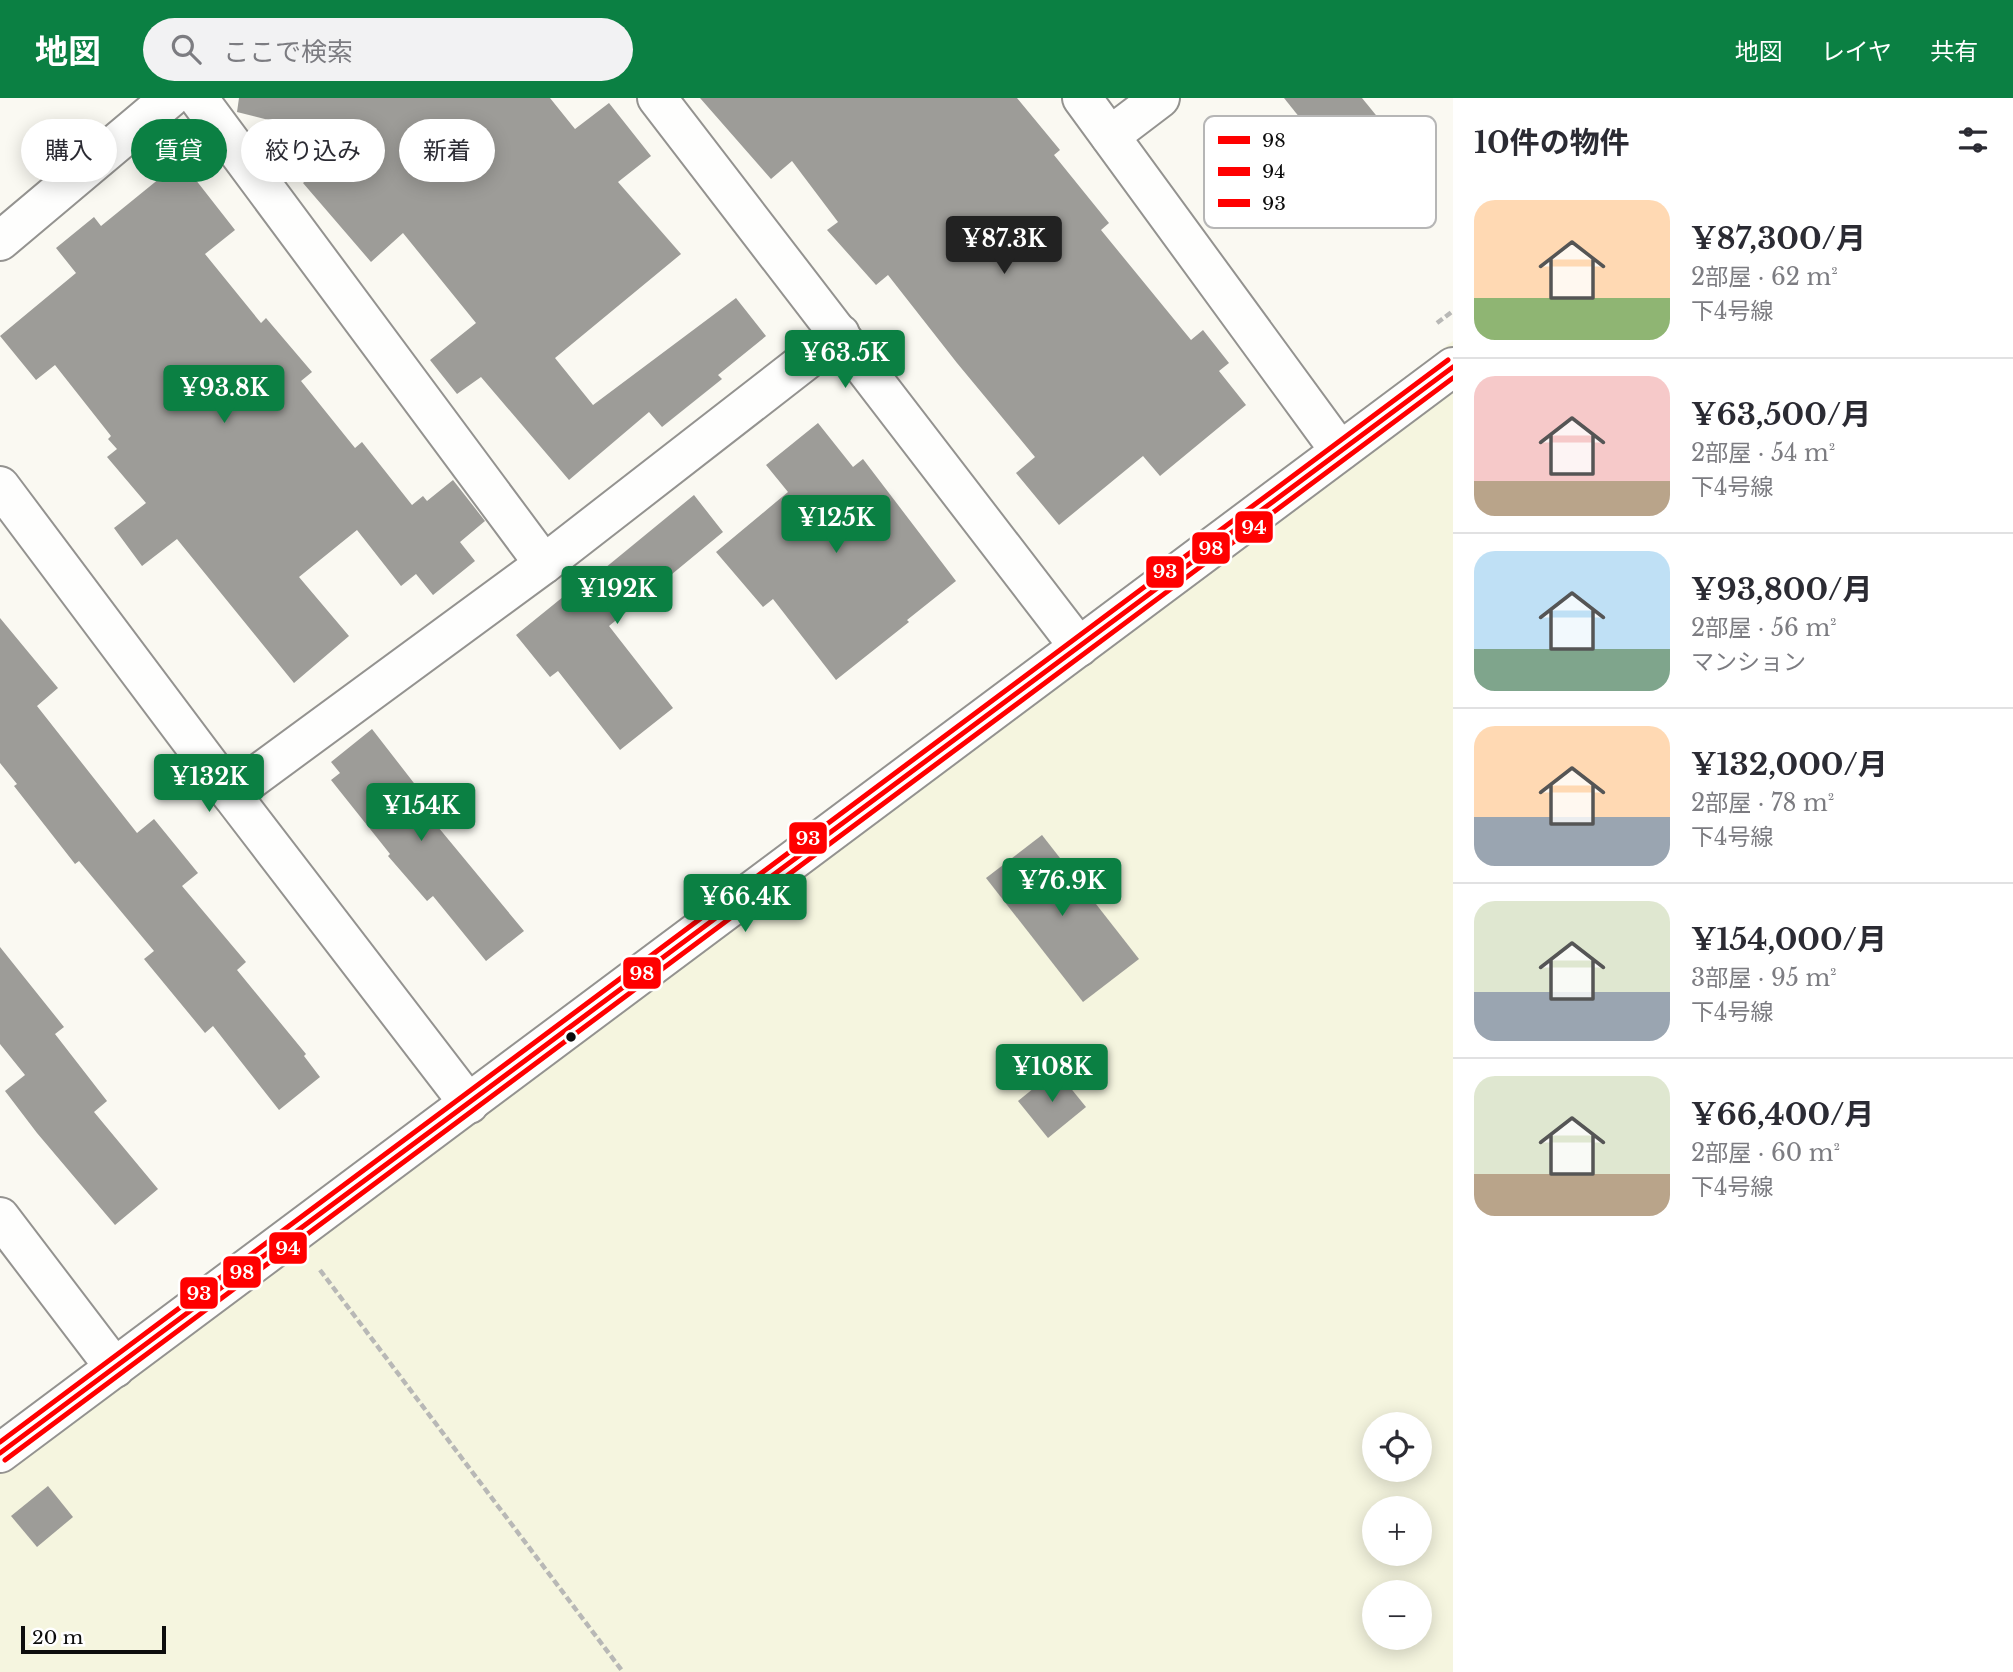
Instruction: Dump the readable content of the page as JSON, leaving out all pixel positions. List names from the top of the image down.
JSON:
{
  "lines": ["transit line 93", "transit line 98", "transit line 94"],
  "legend": ["98", "94", "93"],
  "scale_bar": "20 m",
  "page": {
    "header": "地図",
    "search": "ここで検索",
    "nav": ["地図", "レイヤ", "共有"],
    "heading": "10件の物件",
    "chip": [
      "購入",
      "賃貸",
      "絞り込み",
      "新着"
    ],
    "list": [
      {
        "name": "¥87,300/月",
        "note": "2部屋 · 62 m² · 下4号線"
      },
      {
        "name": "¥63,500/月",
        "note": "2部屋 · 54 m² · 下4号線"
      },
      {
        "name": "¥93,800/月",
        "note": "2部屋 · 56 m² · マンション"
      },
      {
        "name": "¥132,000/月",
        "note": "2部屋 · 78 m² · 下4号線"
      },
      {
        "name": "¥154,000/月",
        "note": "3部屋 · 95 m² · 下4号線"
      },
      {
        "name": "¥66,400/月",
        "note": "2部屋 · 60 m² · 下4号線"
      }
    ],
    "price": [
      "¥87.3K",
      "¥63.5K",
      "¥93.8K",
      "¥125K",
      "¥192K",
      "¥132K",
      "¥154K",
      "¥76.9K",
      "¥66.4K",
      "¥108K"
    ],
    "map_buttons": ["+", "−"],
    "scale": "20 m"
  }
}
